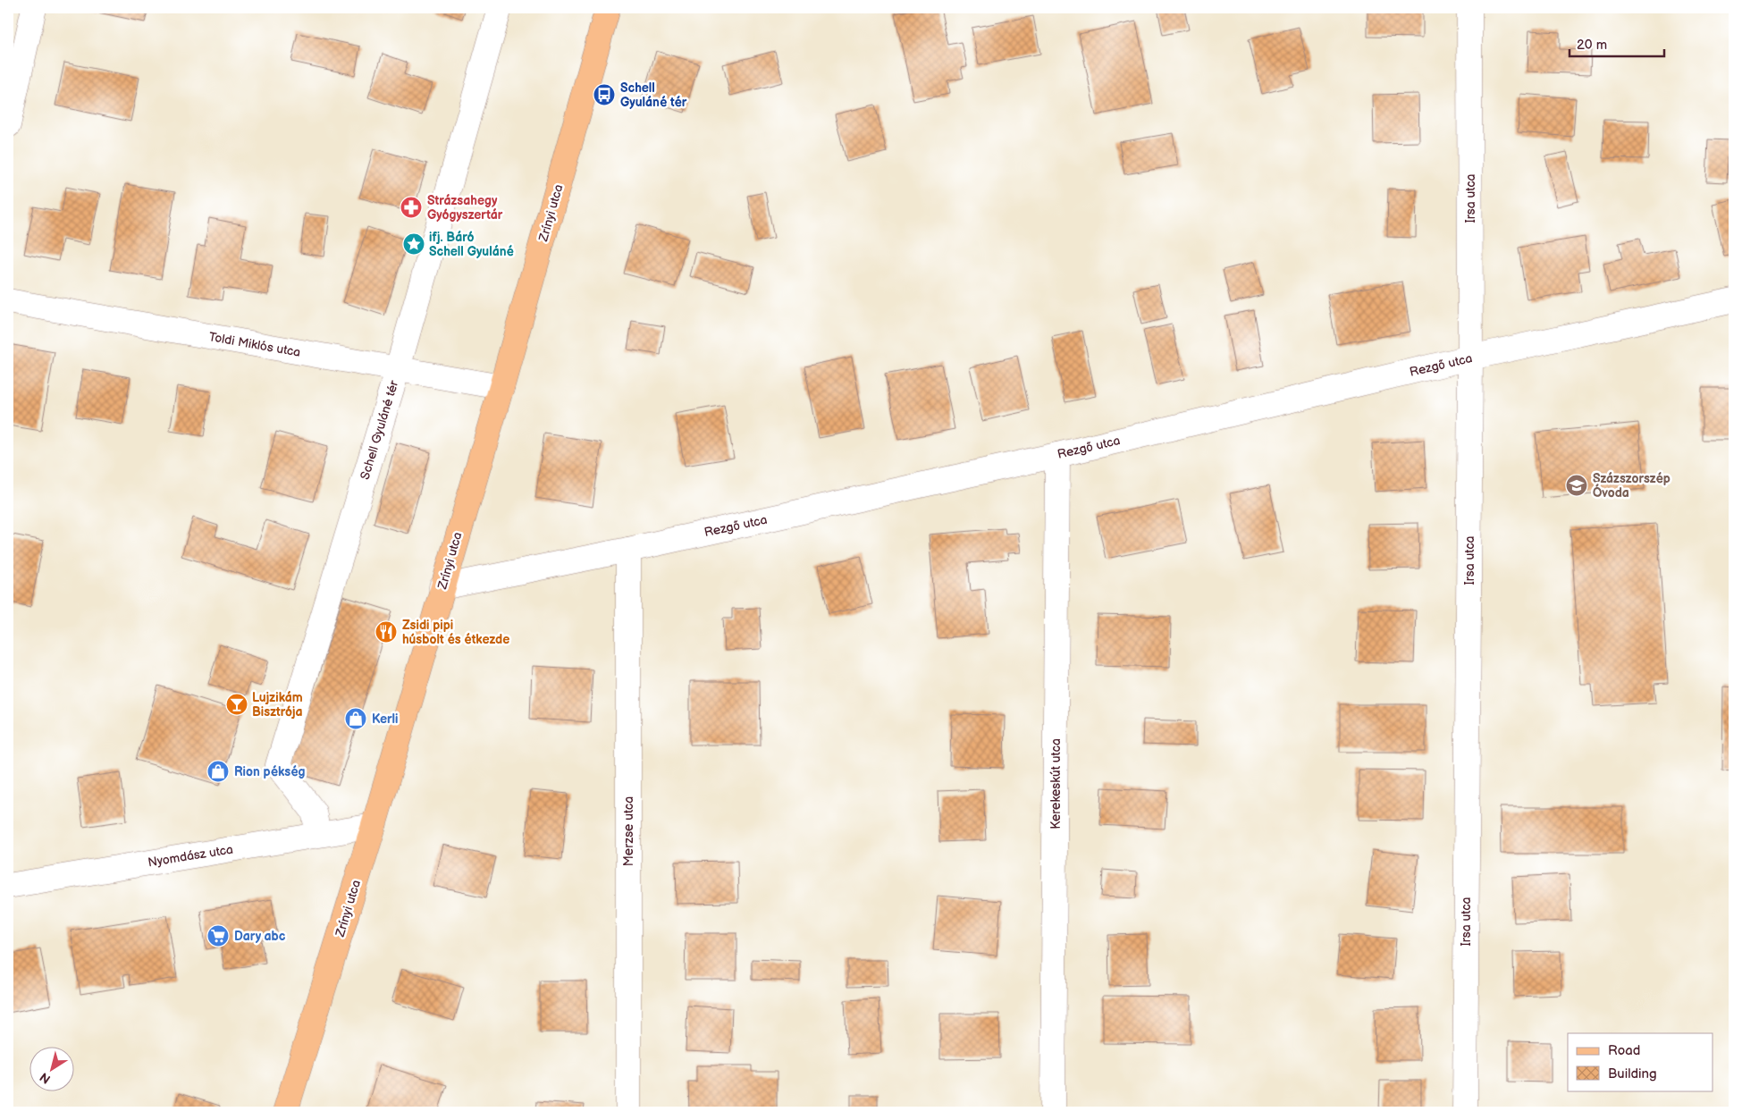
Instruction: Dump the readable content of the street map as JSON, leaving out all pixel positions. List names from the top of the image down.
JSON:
{
  "streets": {
    "main road": ["Zrínyi utca"],
    "street": [
      "Irsa utca",
      "Toldi Miklós utca",
      "Rezgő utca",
      "Schell Gyuláné tér",
      "Kerekeskút utca",
      "Merzse utca",
      "Nyomdász utca"
    ]
  },
  "crossings": [
    ["Irsa utca", "Rezgő utca"],
    ["Zrínyi utca", "Toldi Miklós utca"],
    ["Zrínyi utca", "Rezgő utca"],
    ["Zrínyi utca", "Nyomdász utca"],
    ["Toldi Miklós utca", "Schell Gyuláné tér"],
    ["Rezgő utca", "Kerekeskút utca"],
    ["Rezgő utca", "Merzse utca"],
    ["Schell Gyuláné tér", "Nyomdász utca"]
  ],
  "places": {
    "bus stop": ["Schell Gyuláné tér"],
    "pharmacy": ["Strázsahegy Gyógyszertár"],
    "place": ["ifj. Báró Schell Gyuláné"],
    "school or university": ["Százszorszép Óvoda"],
    "restaurant": ["Zsidi pipi húsbolt és étkezde"],
    "bar": ["Lujzikám Bisztrója"],
    "shop": ["Kerli", "Rion pékség"],
    "supermarket": ["Dary abc"]
  },
  "legend": ["Road", "Building"],
  "scale_bar": "20 m",
  "north": "bottom left"
}
